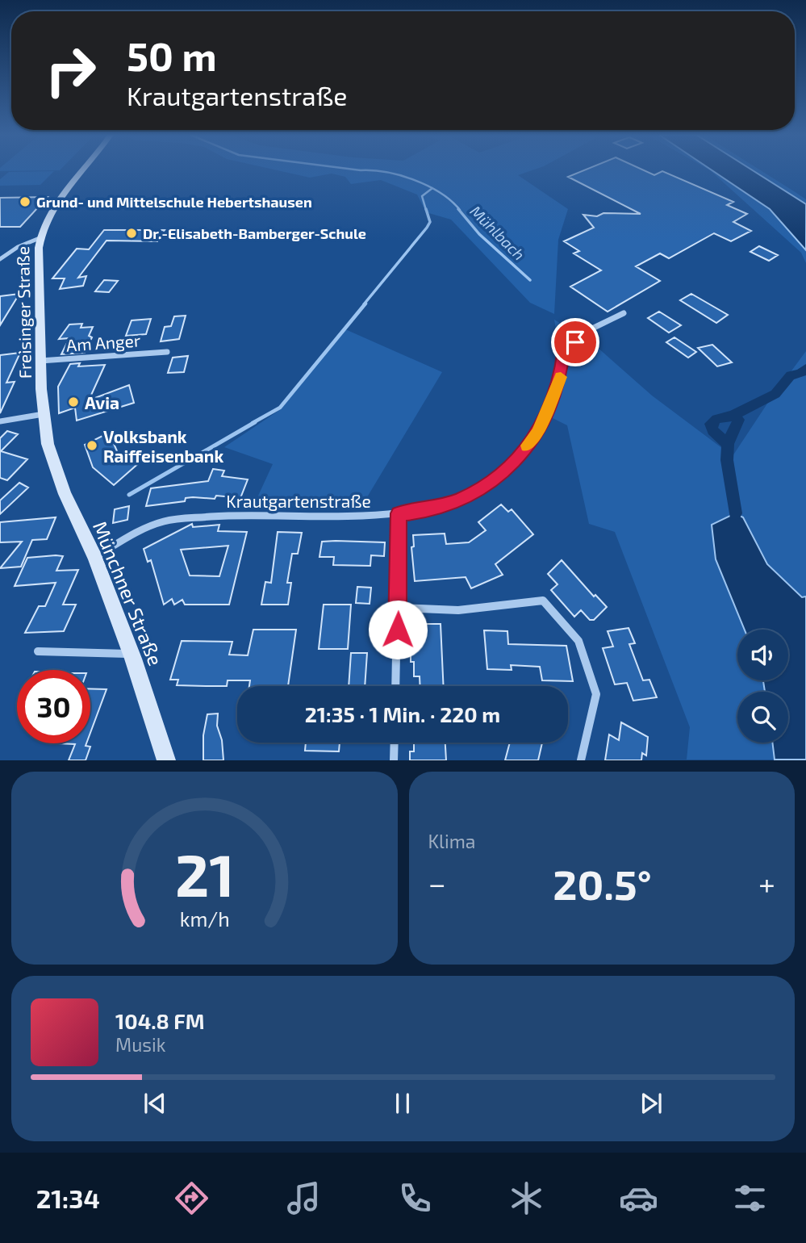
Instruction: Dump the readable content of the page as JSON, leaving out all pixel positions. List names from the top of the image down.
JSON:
{
  "streets": {
    "main road": ["Freisinger Straße", "Münchner Straße"],
    "street": ["Am Anger", "Krautgartenstraße"]
  },
  "crossings": [
    ["Freisinger Straße", "Am Anger"],
    ["Freisinger Straße", "Münchner Straße"],
    ["Krautgartenstraße", "Münchner Straße"]
  ],
  "water": ["Mühlbach"],
  "places": [
    "Grund- und Mittelschule Hebertshausen",
    "Dr.-Elisabeth-Bamberger-Schule",
    "Avia",
    "Volksbank Raiffeisenbank"
  ],
  "page": {
    "turn": ["50 m", "Krautgartenstraße"],
    "limit": "30",
    "trip": "21:35 · 1 Min. · 220 m",
    "tile": "Klima",
    "heat": ["−", "20.5°", "+"],
    "song": ["104.8 FM", "Musik"],
    "tabs": "21:34",
    "gauge": ["21", "km/h"]
  }
}
